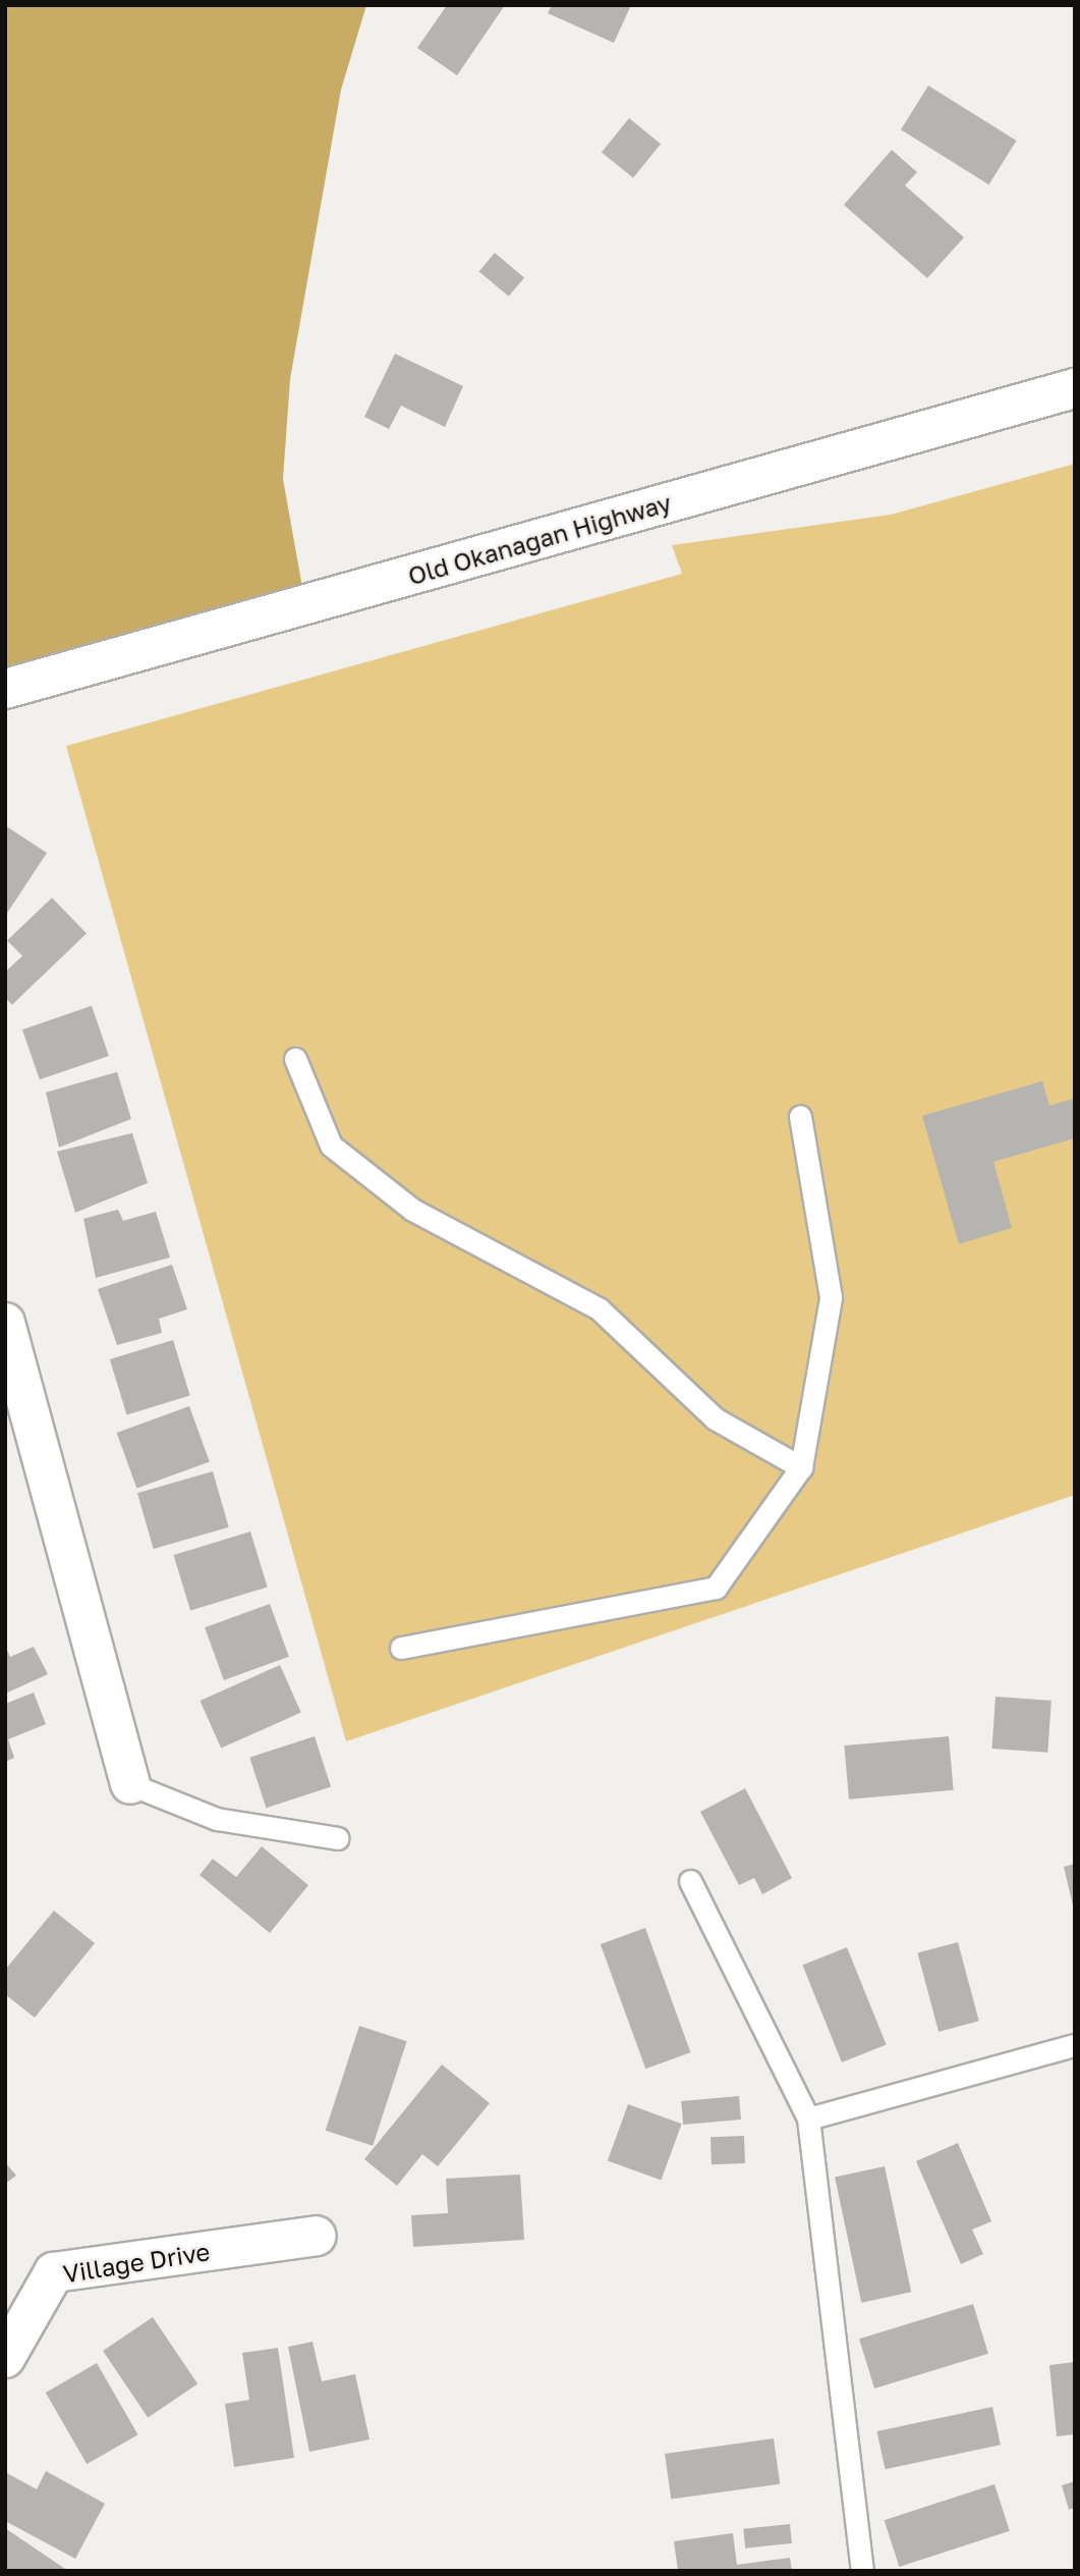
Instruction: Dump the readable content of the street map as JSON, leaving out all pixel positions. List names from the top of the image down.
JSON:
{
  "streets": {
    "street": ["Old Okanagan Highway", "Village Drive"]
  }
}
